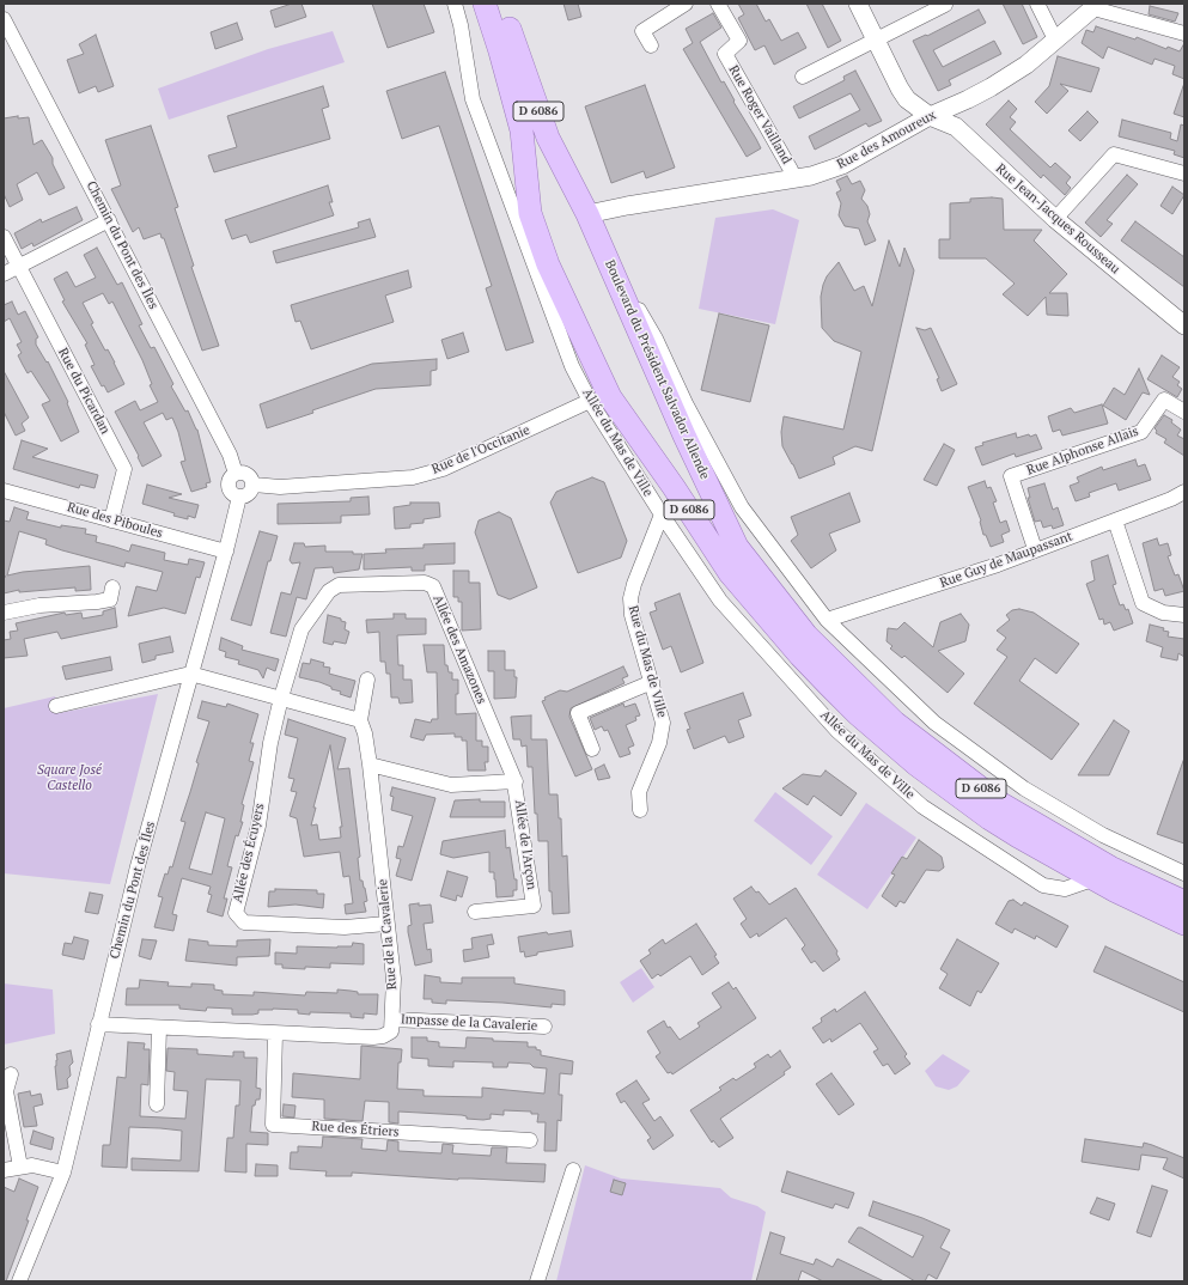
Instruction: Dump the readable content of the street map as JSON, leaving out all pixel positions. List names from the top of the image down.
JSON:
{
  "streets": {
    "main road": ["D 6086", "Boulevard du Président Salvador Allende"],
    "street": [
      "Rue Roger Vailland",
      "Rue des Amoureux",
      "Rue Jean-Jacques Rousseau",
      "Chemin du Pont des Îles",
      "Rue du Picardan",
      "Allée du Mas de Ville",
      "Rue de l'Occitanie",
      "Rue Alphonse Allais",
      "Rue des Piboules",
      "Rue Guy de Maupassant",
      "Allée des Amazones",
      "Rue du Mas de Ville",
      "Allée de l'Arçon",
      "Allée des Écuyers",
      "Rue de la Cavalerie",
      "Impasse de la Cavalerie",
      "Rue des Étriers"
    ]
  },
  "crossings": [
    ["D 6086", "Allée du Mas de Ville"],
    ["Rue Roger Vailland", "Rue des Amoureux"],
    ["Rue des Amoureux", "Rue Jean-Jacques Rousseau"],
    ["Rue des Amoureux", "Boulevard du Président Salvador Allende"],
    ["Chemin du Pont des Îles", "Rue de l'Occitanie"],
    ["Chemin du Pont des Îles", "Rue des Piboules"],
    ["Rue du Picardan", "Rue des Piboules"],
    ["Allée du Mas de Ville", "Rue de l'Occitanie"],
    ["Allée du Mas de Ville", "Rue du Mas de Ville"],
    ["Rue Alphonse Allais", "Rue Guy de Maupassant"],
    ["Allée des Amazones", "Allée de l'Arçon"],
    ["Allée des Amazones", "Allée des Écuyers"],
    ["Allée des Écuyers", "Rue de la Cavalerie"],
    ["Rue de la Cavalerie", "Impasse de la Cavalerie"]
  ],
  "parks": ["Square José Castello"]
}
